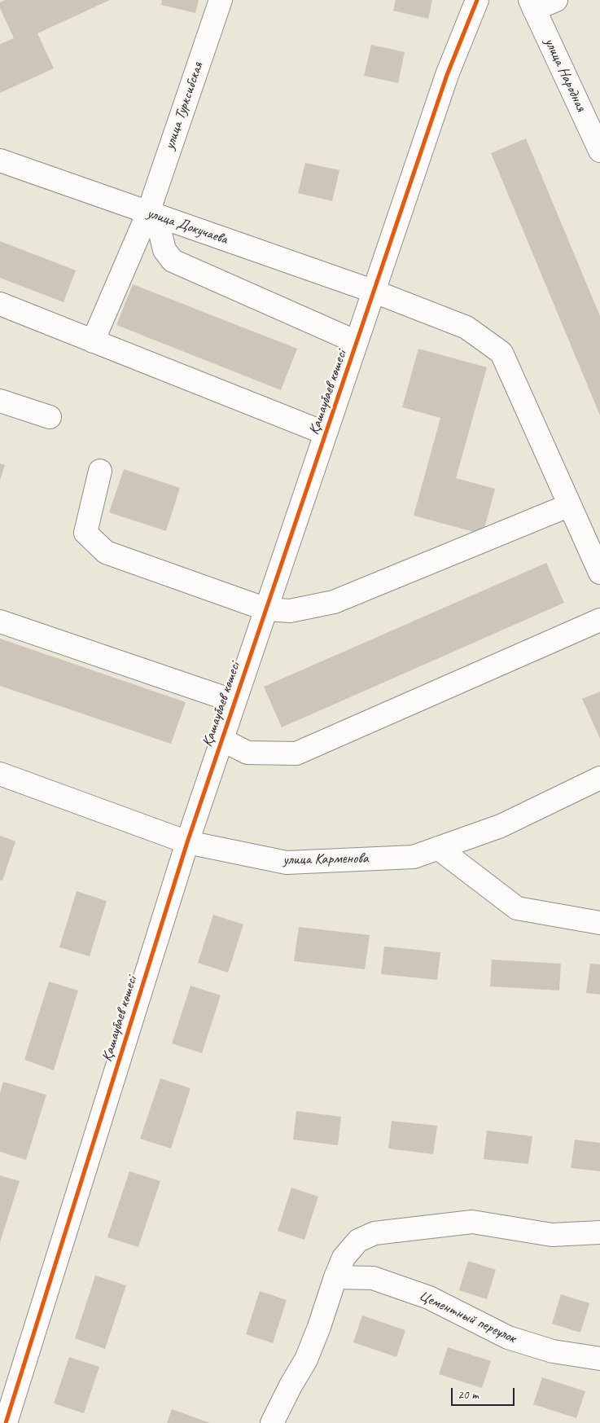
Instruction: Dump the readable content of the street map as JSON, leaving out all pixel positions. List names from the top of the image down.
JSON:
{
  "streets": {
    "street": [
      "улица Народная",
      "улица Турксибская",
      "улица Докучаева",
      "Қашаубаев көшесі",
      "улица Карменова",
      "Цементный переулок"
    ]
  },
  "crossings": [
    ["улица Турксибская", "улица Докучаева"],
    ["улица Докучаева", "Қашаубаев көшесі"],
    ["Қашаубаев көшесі", "улица Карменова"]
  ],
  "scale_bar": "20 m"
}
